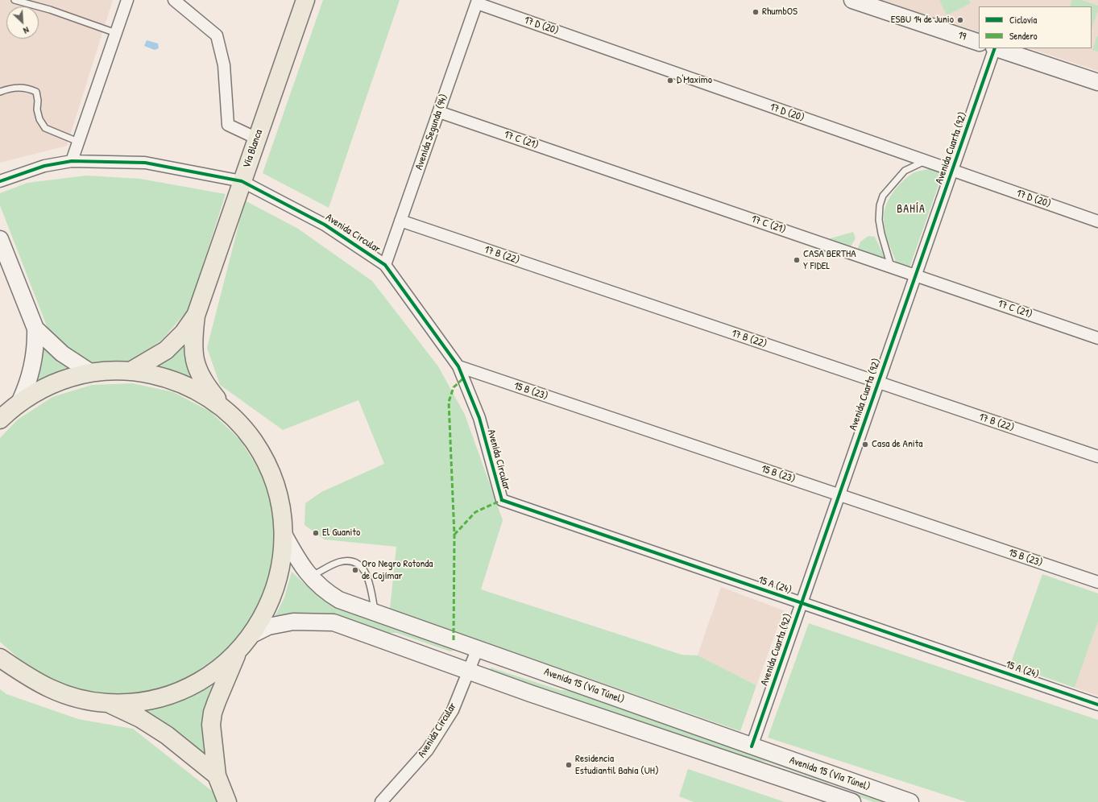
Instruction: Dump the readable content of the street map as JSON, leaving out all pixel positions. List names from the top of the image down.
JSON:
{
  "streets": {
    "main road": ["19", "Vía Blanca", "Avenida 15 (Vía Túnel)"],
    "street": [
      "17 D (20)",
      "Avenida Segunda (94)",
      "17 C (21)",
      "Avenida Cuarta (92)",
      "Avenida Circular",
      "17 B (22)",
      "15 B (23)",
      "15 A (24)"
    ]
  },
  "crossings": [
    ["17 D (20)", "Avenida Segunda (94)"],
    ["17 D (20)", "Avenida Cuarta (92)"],
    ["Avenida Segunda (94)", "17 C (21)"],
    ["Avenida Segunda (94)", "Avenida Circular"],
    ["Avenida Segunda (94)", "17 B (22)"],
    ["17 C (21)", "Avenida Cuarta (92)"],
    ["Avenida Cuarta (92)", "17 B (22)"],
    ["Avenida Cuarta (92)", "15 B (23)"],
    ["Avenida Cuarta (92)", "15 A (24)"],
    ["Avenida Cuarta (92)", "Avenida 15 (Vía Túnel)"],
    ["Vía Blanca", "Avenida Circular"],
    ["Avenida Circular", "15 B (23)"],
    ["Avenida Circular", "15 A (24)"],
    ["Avenida Circular", "Avenida 15 (Vía Túnel)"]
  ],
  "districts": ["BAHÍA"],
  "places": [
    "RhumbOS",
    "ESBU 14 de Junio",
    "D'Maximo",
    "CASA BERTHA Y FIDEL",
    "Casa de Anita",
    "El Guanito",
    "Oro Negro Rotonda de Cojímar",
    "Residencia Estudiantil Bahía (UH)"
  ],
  "legend": ["Ciclovía", "Sendero"],
  "north": "bottom right"
}
